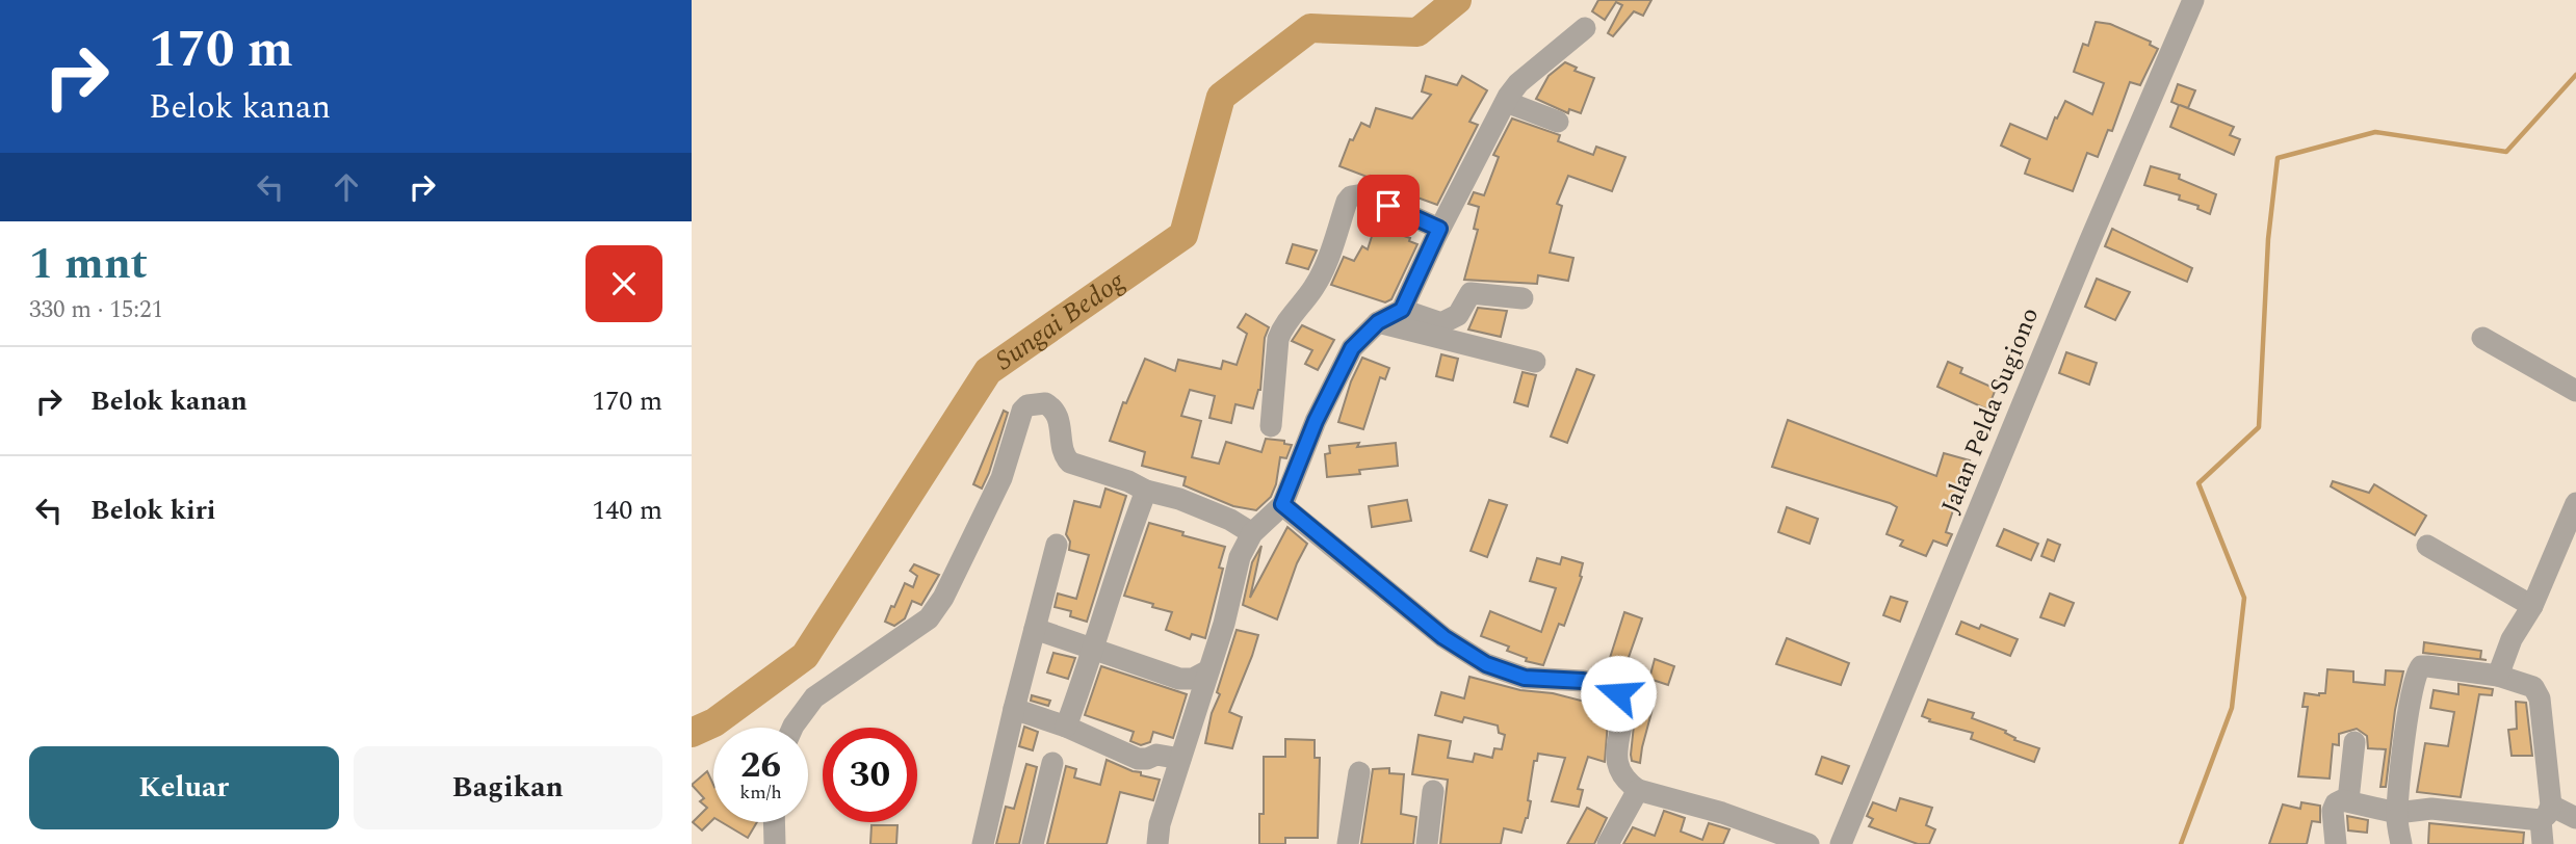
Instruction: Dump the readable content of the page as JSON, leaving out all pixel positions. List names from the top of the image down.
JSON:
{
  "streets": {
    "street": ["Jalan Pelda Sugiono"]
  },
  "water": ["Sungai Bedog"],
  "page": {
    "turn": ["170 m", "Belok kanan"],
    "heading": ["1 mnt", "330 m · 15:21"],
    "list": [
      {
        "name": "Belok kanan",
        "value": "170 m"
      },
      {
        "name": "Belok kiri",
        "value": "140 m"
      }
    ],
    "speed": "26 km/h",
    "limit": "30",
    "buttons": ["Keluar", "Bagikan"]
  }
}
